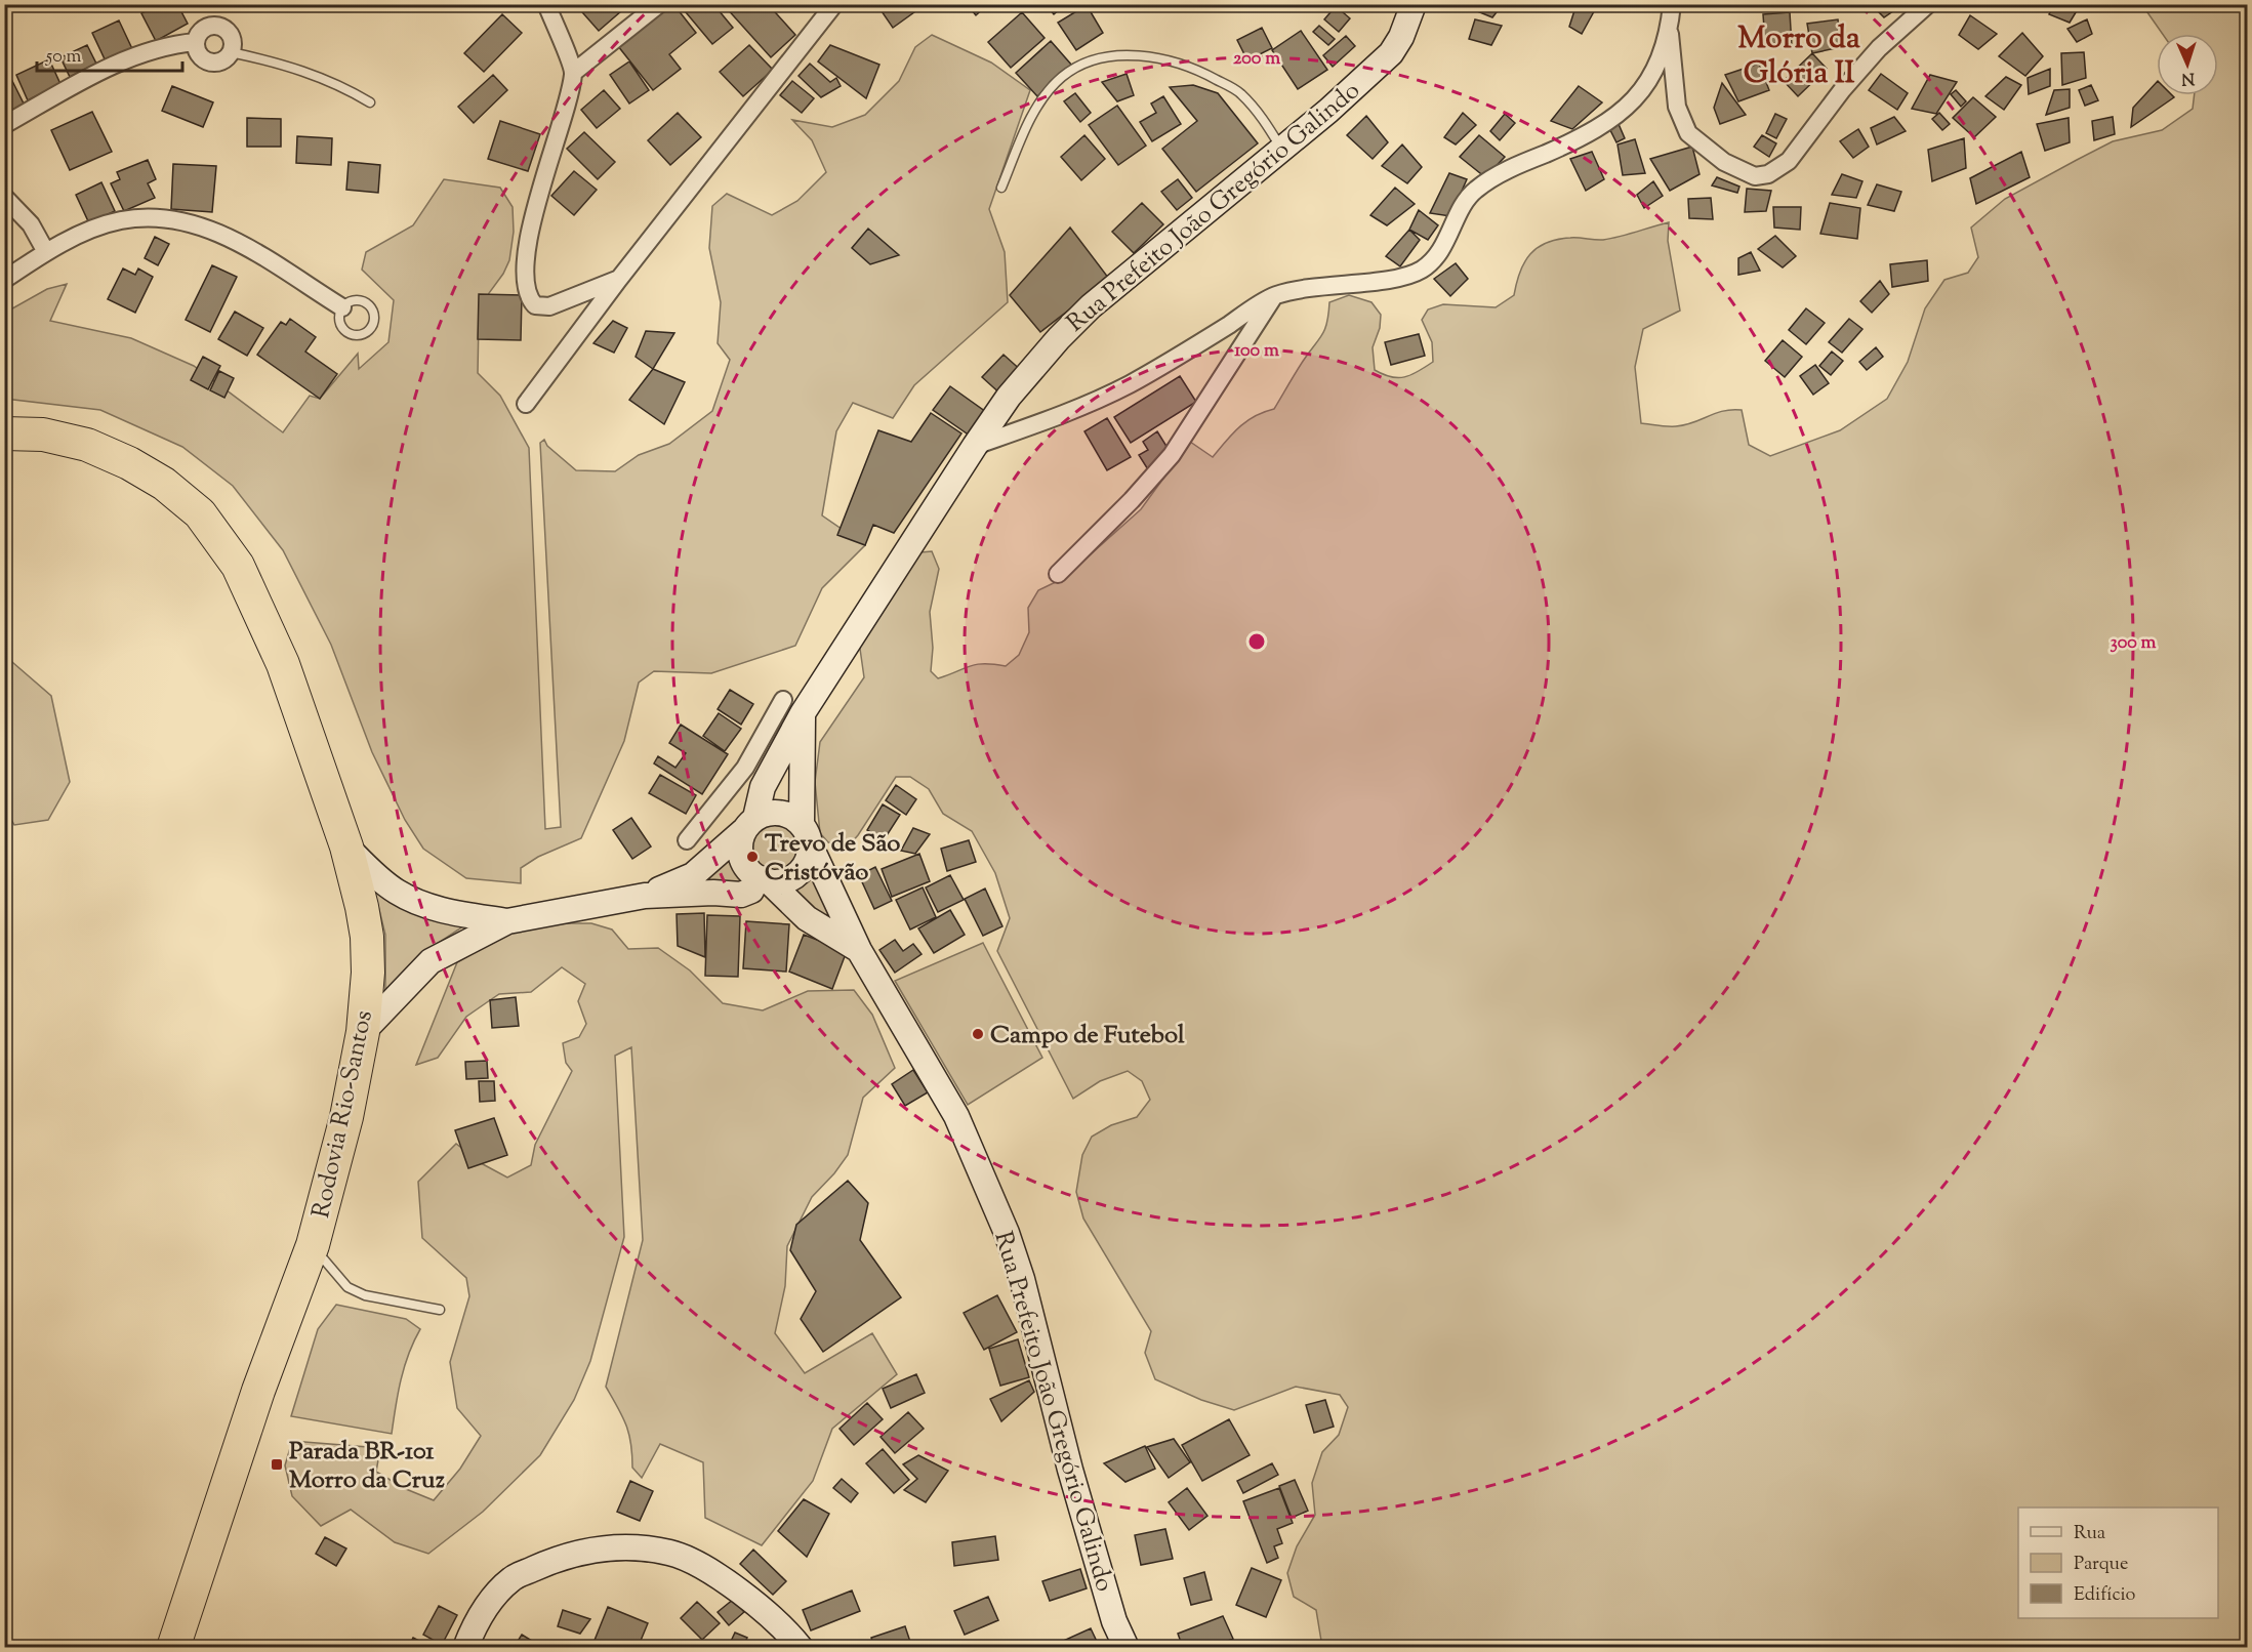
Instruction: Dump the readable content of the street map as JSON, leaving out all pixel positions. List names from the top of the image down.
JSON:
{
  "streets": {
    "highway": ["Rodovia Rio-Santos"],
    "main road": ["Rua Prefeito João Gregório Galindo"]
  },
  "districts": ["Morro da Glória II"],
  "places": {
    "other": ["Trevo de São Cristóvão", "Campo de Futebol"],
    "transit": ["Parada BR-101 Morro da Cruz"]
  },
  "legend": ["Rua", "Parque", "Edifício"],
  "scale_bar": "50 m",
  "north": "bottom",
  "rings": ["200 m", "100 m", "300 m"]
}
